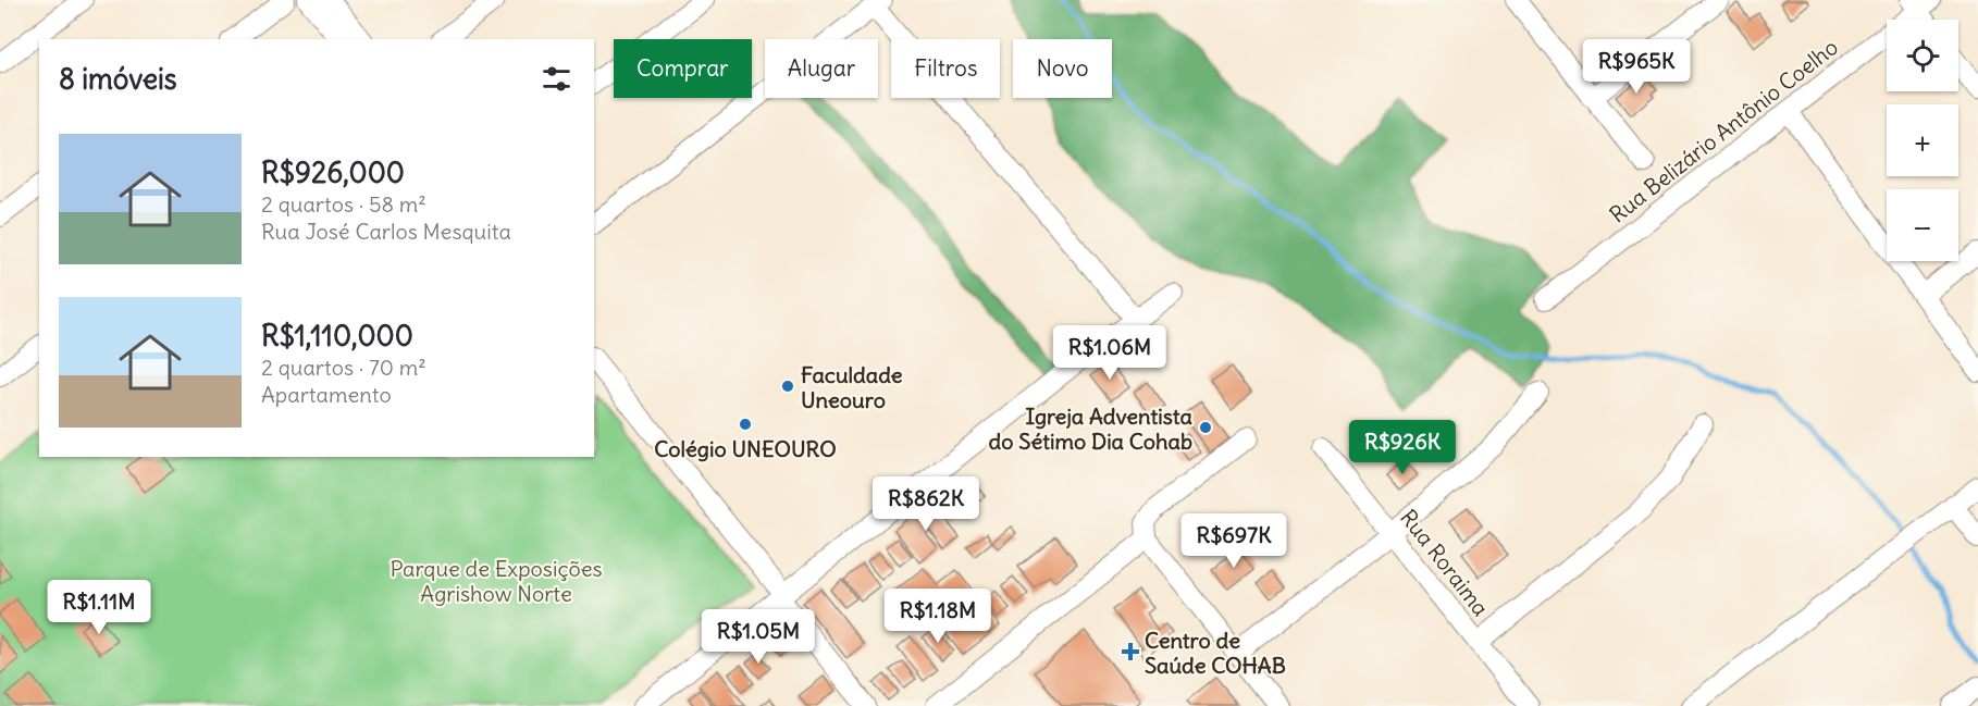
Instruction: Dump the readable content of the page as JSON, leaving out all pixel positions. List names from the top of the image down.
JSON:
{
  "streets": {
    "street": ["Rua Belizário Antônio Coelho", "Rua Roraima"]
  },
  "parks": ["Parque de Exposições Agrishow Norte"],
  "places": {
    "other": ["Faculdade Uneouro", "Colégio UNEOURO", "Igreja Adventista do Sétimo Dia Cohab"],
    "health": ["Centro de Saúde COHAB"]
  },
  "page": {
    "map_buttons": ["+", "−"],
    "price": [
      "R$965K",
      "R$1.06M",
      "R$926K",
      "R$862K",
      "R$697K",
      "R$1.11M",
      "R$1.18M",
      "R$1.05M"
    ],
    "chip": [
      "Comprar",
      "Alugar",
      "Filtros",
      "Novo"
    ],
    "heading": "8 imóveis",
    "list": [
      {
        "name": "R$926,000",
        "note": "2 quartos · 58 m² · Rua José Carlos Mesquita"
      },
      {
        "name": "R$1,110,000",
        "note": "2 quartos · 70 m² · Apartamento"
      }
    ]
  }
}
